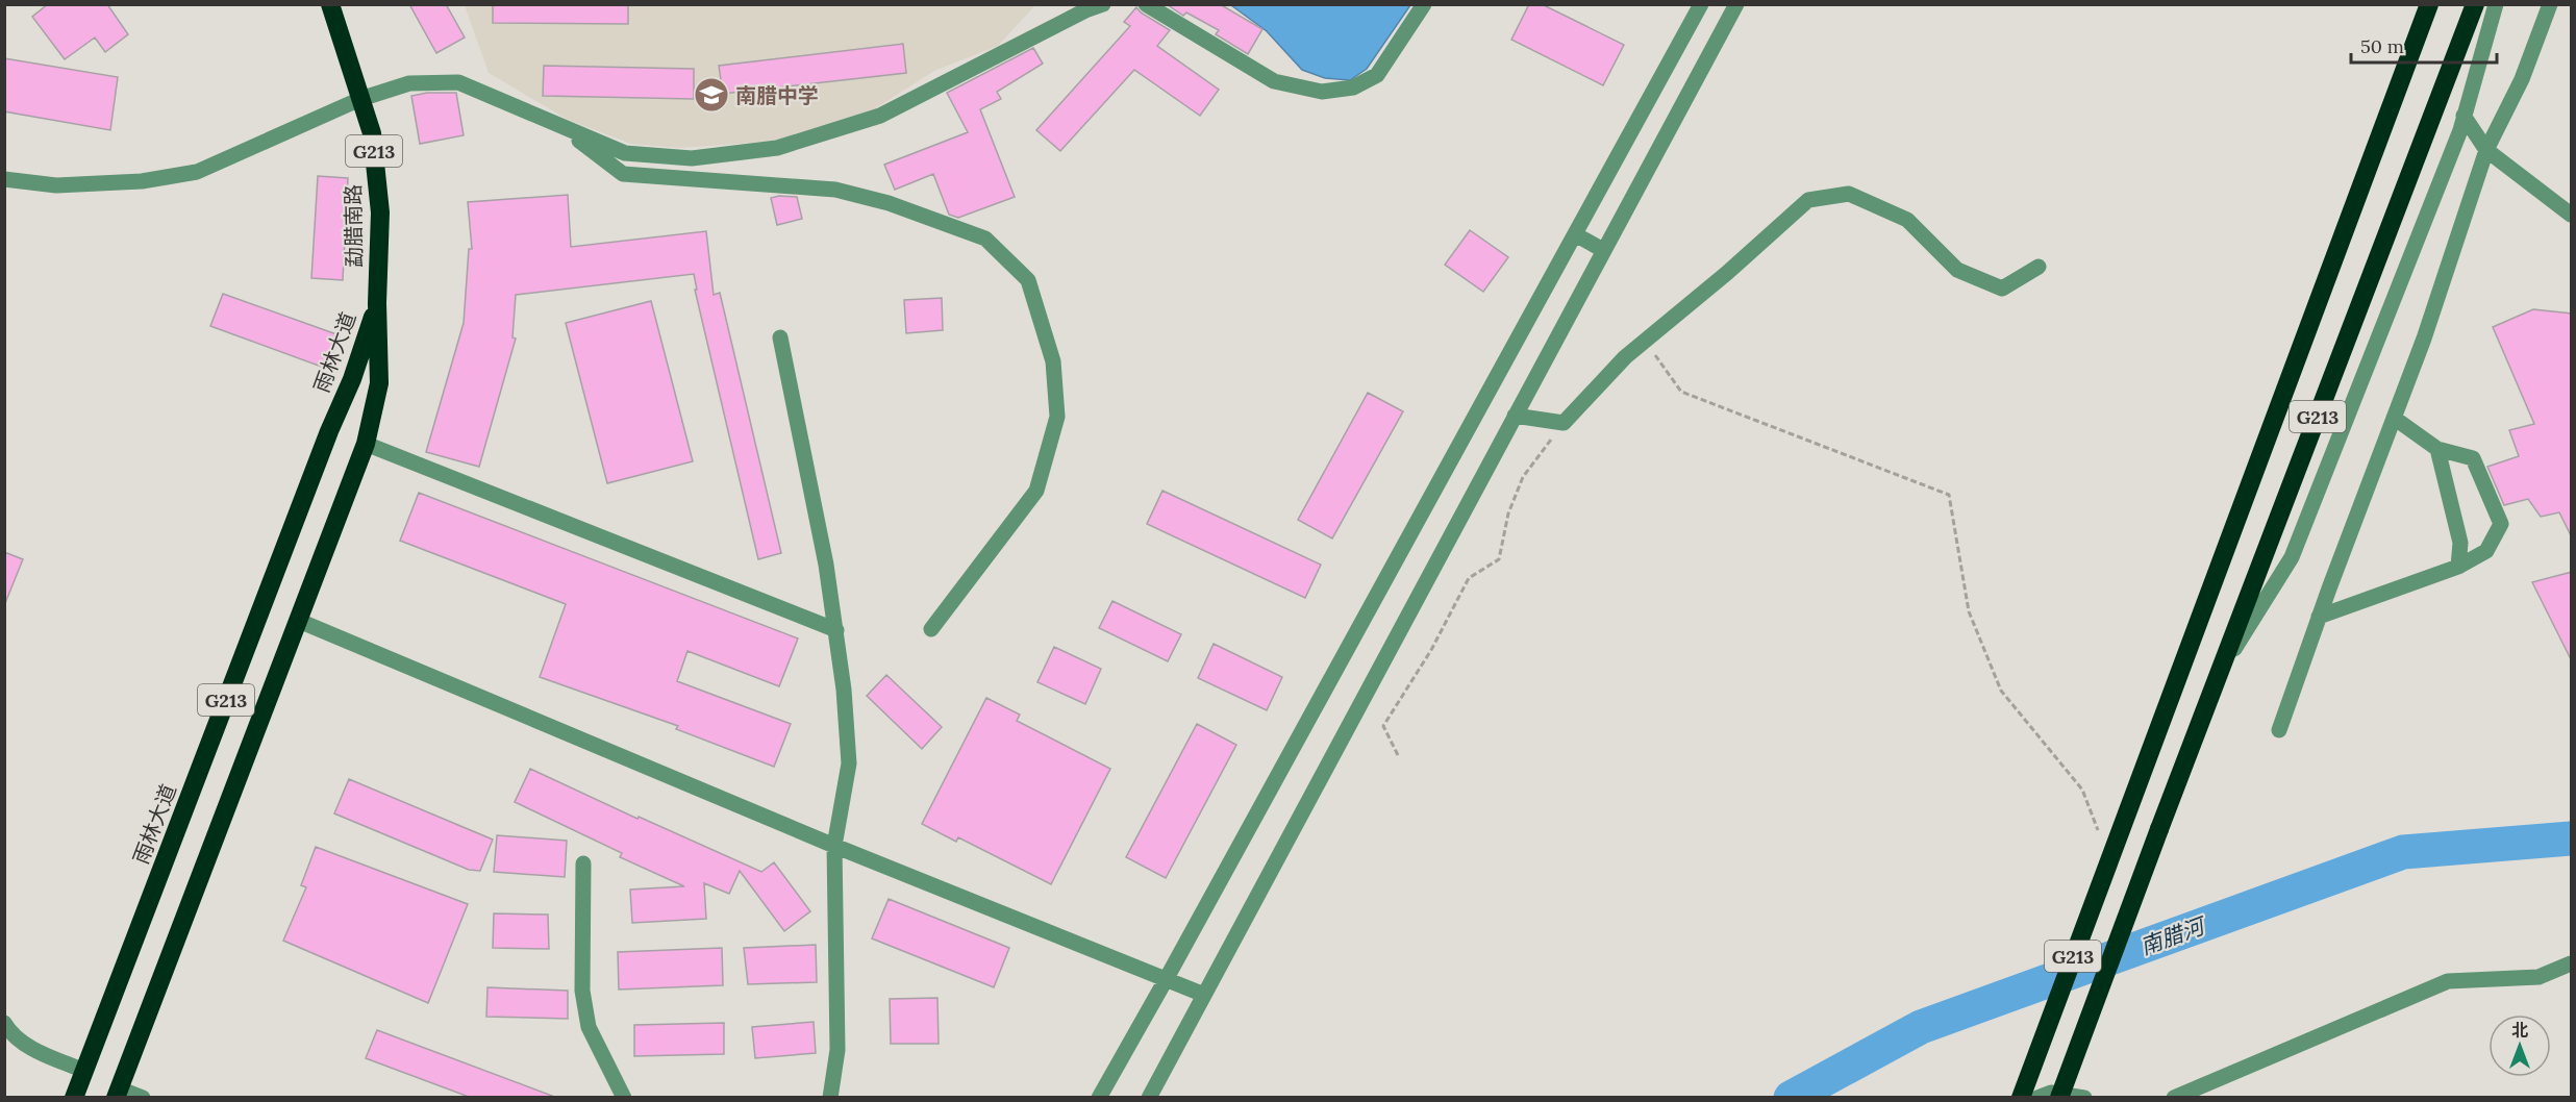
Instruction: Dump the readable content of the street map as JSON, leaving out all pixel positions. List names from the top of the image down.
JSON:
{
  "streets": {
    "highway": ["G213", "勐腊南路", "雨林大道"]
  },
  "crossings": [
    ["勐腊南路", "雨林大道"]
  ],
  "water": ["南腊河"],
  "places": {
    "school or university": ["南腊中学"]
  },
  "scale_bar": "50 m",
  "north": "top"
}
